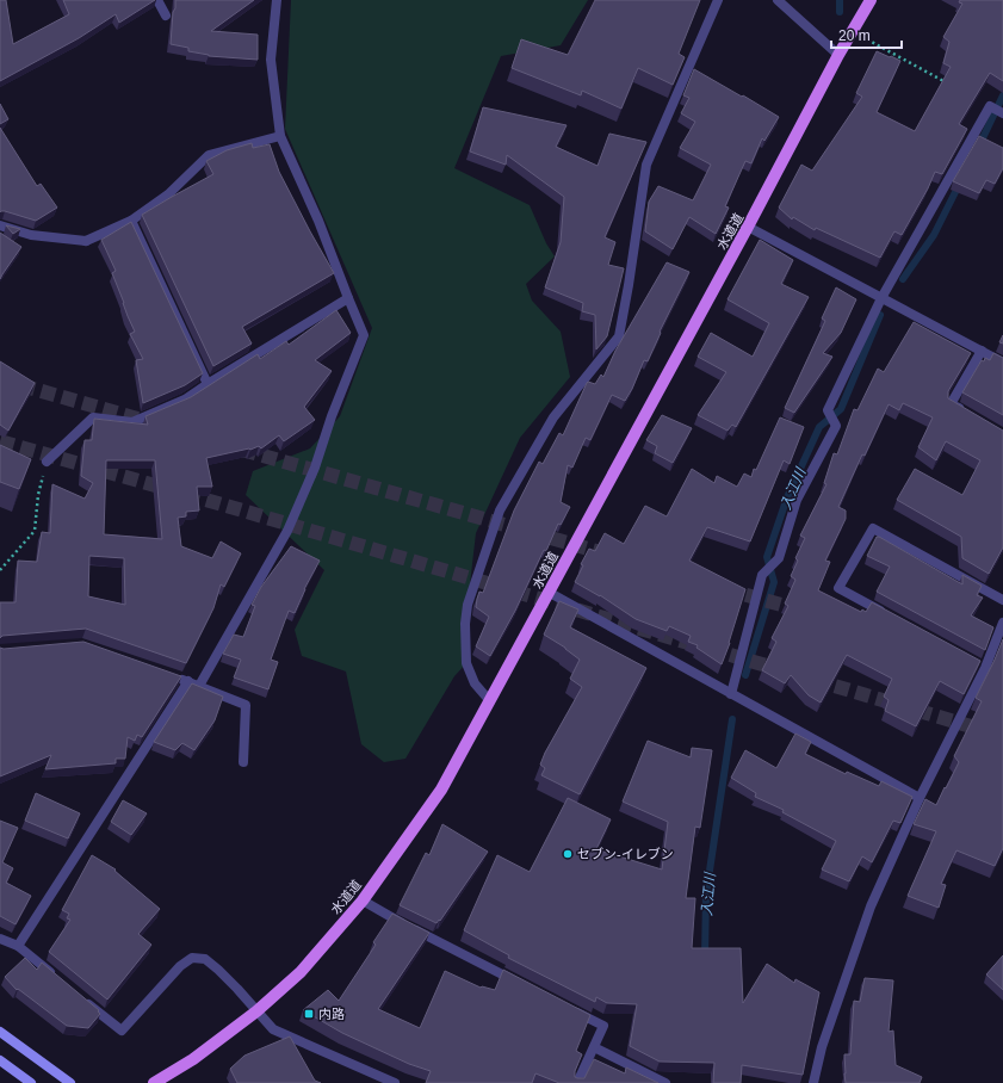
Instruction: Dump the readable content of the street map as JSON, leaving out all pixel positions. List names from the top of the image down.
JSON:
{
  "streets": {
    "main road": ["水道道"]
  },
  "water": ["入江川"],
  "places": {
    "other": ["セブン-イレブン"],
    "transit": ["内路"]
  },
  "scale_bar": "20 m"
}
